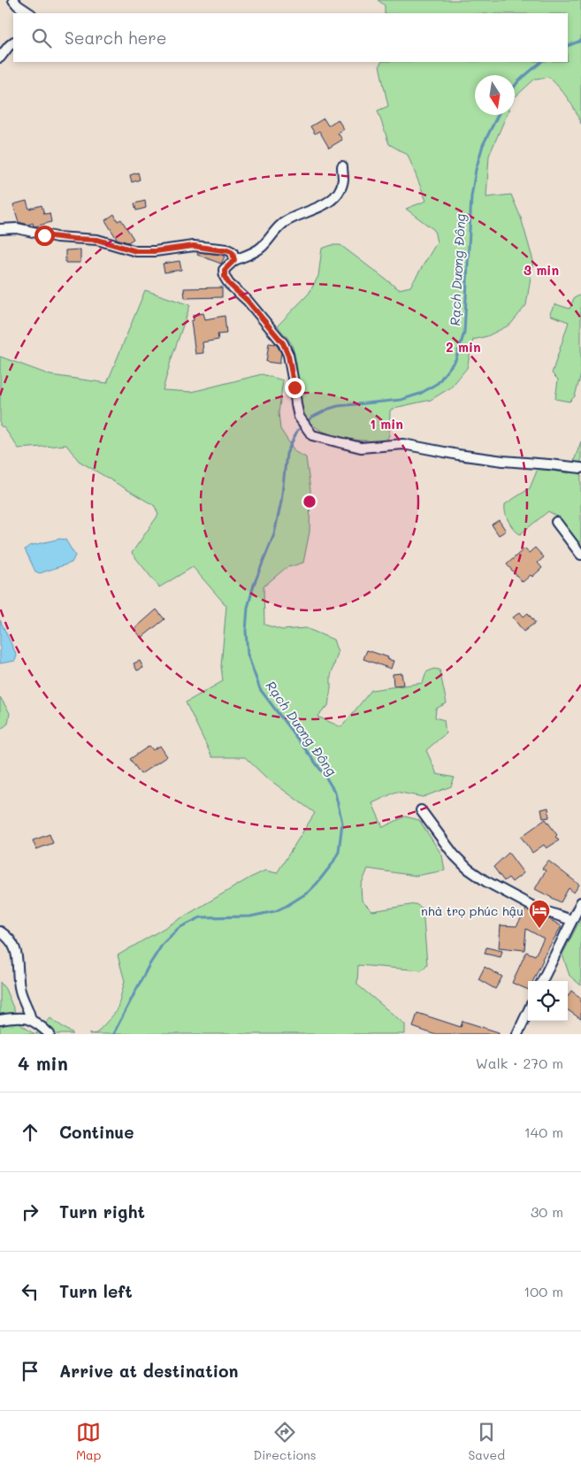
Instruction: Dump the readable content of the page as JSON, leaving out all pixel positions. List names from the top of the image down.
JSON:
{
  "water": ["Rạch Dương Đông"],
  "places": {
    "hotel": ["nhà trọ phúc hậu"]
  },
  "north": "bottom",
  "page": {
    "search": "Search here",
    "heading": ["4 min", "Walk · 270 m"],
    "list": [
      ["Continue", "140 m"],
      ["Turn right", "30 m"],
      ["Turn left", "100 m"],
      "Arrive at destination"
    ],
    "nav": ["Map", "Directions", "Saved"]
  },
  "rings": ["3 min", "2 min", "1 min"]
}
